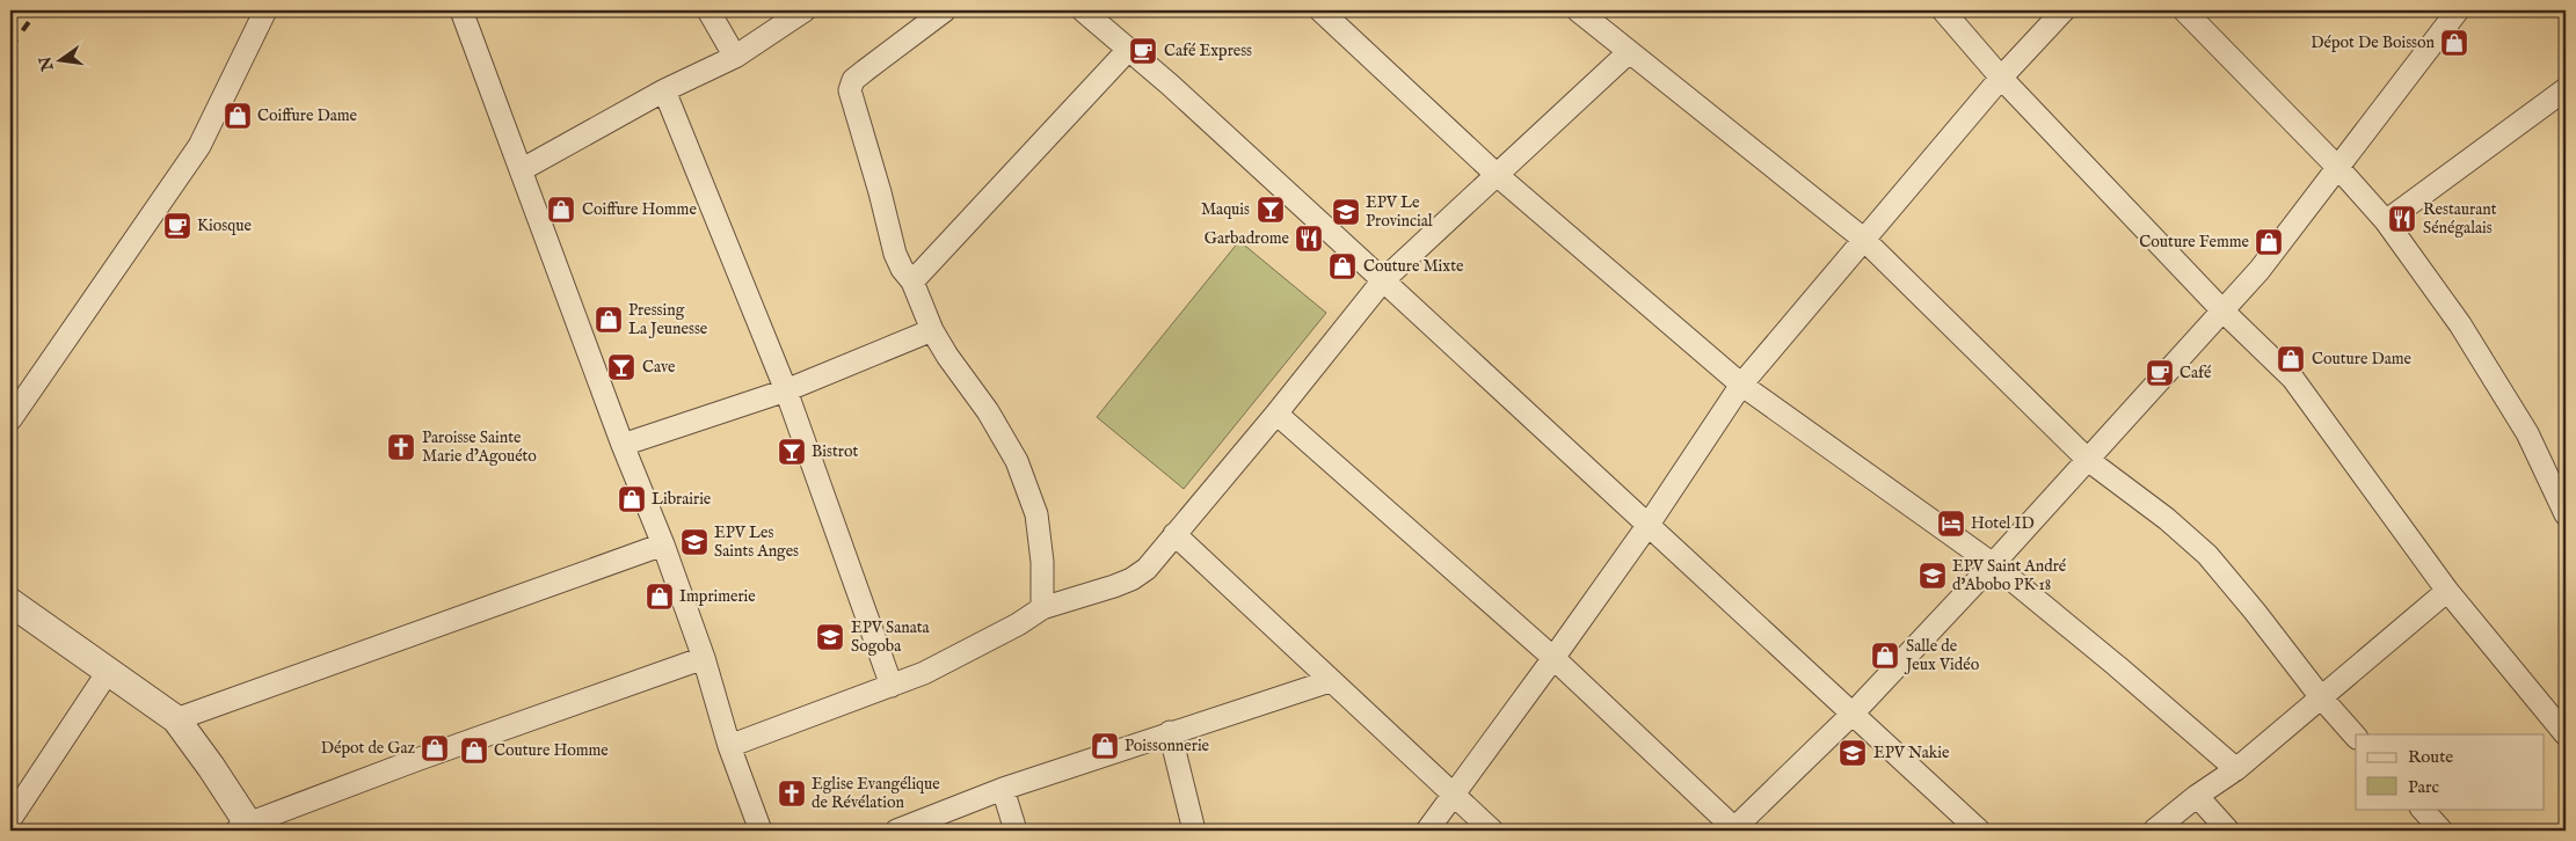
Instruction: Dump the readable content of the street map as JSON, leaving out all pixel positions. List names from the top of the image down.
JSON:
{
  "places": {
    "shop": [
      "Dépot De Boisson",
      "Coiffure Dame",
      "Coiffure Homme",
      "Couture Femme",
      "Couture Mixte",
      "Pressing La Jeunesse",
      "Couture Dame",
      "Librairie",
      "Imprimerie",
      "Salle de Jeux Vidéo",
      "Poissonnerie",
      "Dépot de Gaz",
      "Couture Homme"
    ],
    "cafe": ["Café Express", "Kiosque", "Café"],
    "bar": ["Maquis", "Cave", "Bistrot"],
    "school or university": [
      "EPV Le Provincial",
      "EPV Les Saints Anges",
      "EPV Saint André d'Abobo PK 18",
      "EPV Sanata Sogoba",
      "EPV Nakie"
    ],
    "restaurant": ["Restaurant Sénégalais", "Garbadrome"],
    "church": ["Paroisse Sainte Marie d’Agouéto", "Eglise Evangélique de Révélation"],
    "hotel": ["Hotel ID"]
  },
  "legend": ["Route", "Parc"],
  "north": "left"
}
